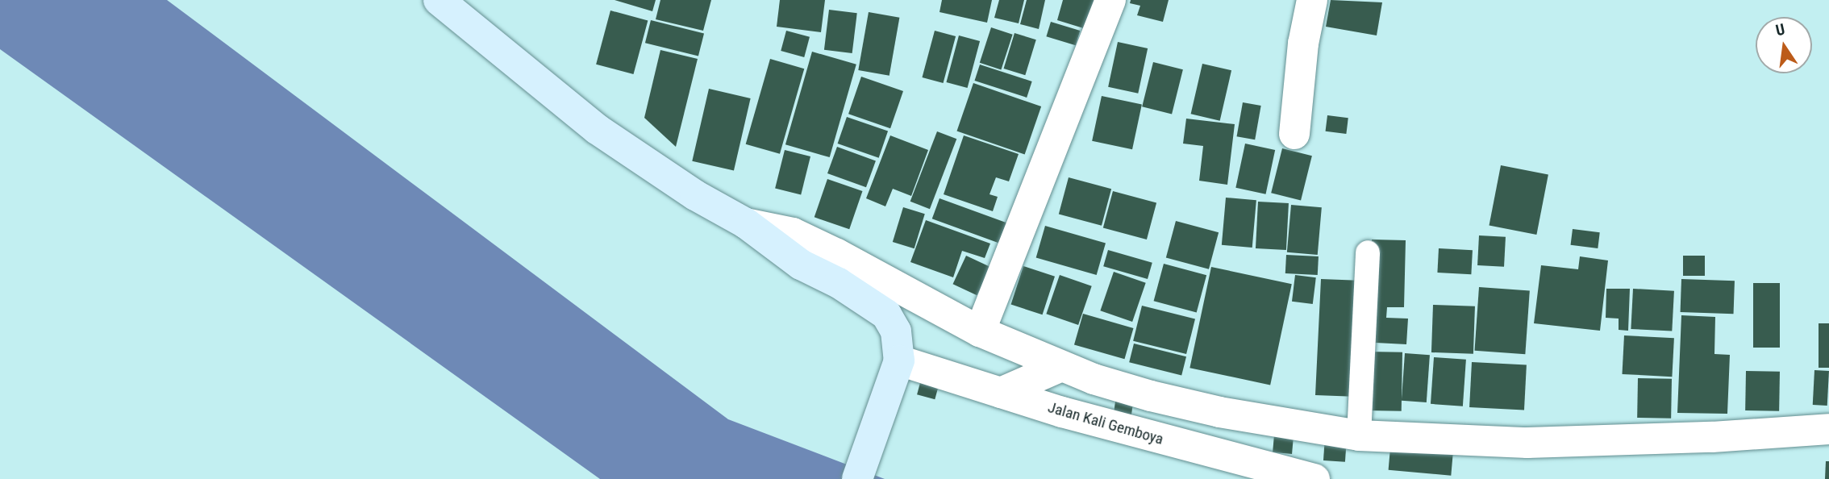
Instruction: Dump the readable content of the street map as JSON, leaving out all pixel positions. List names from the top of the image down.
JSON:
{
  "streets": {
    "street": ["Jalan Kali Gemboya"]
  },
  "north": "top"
}
